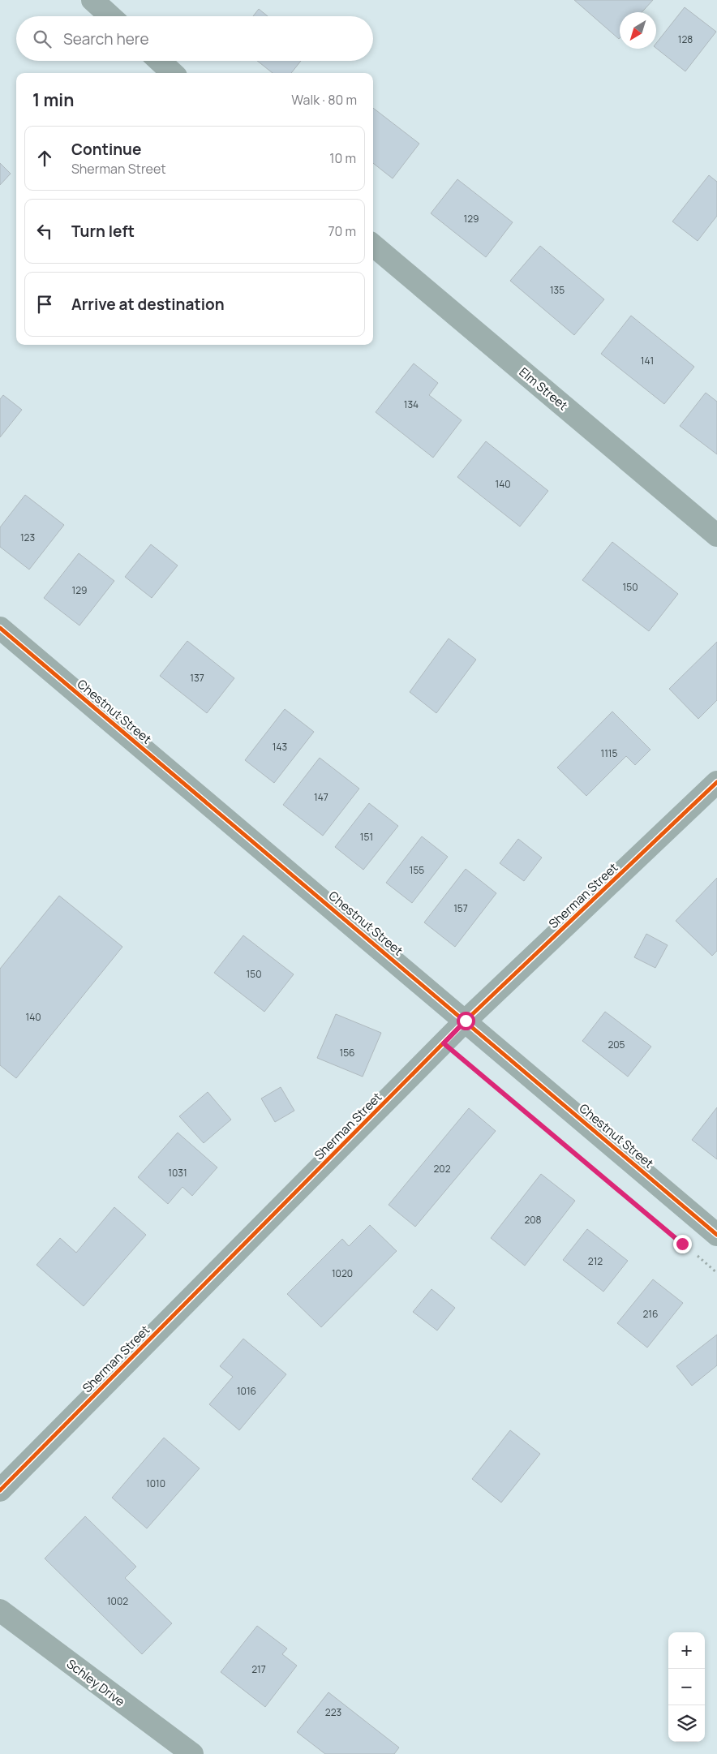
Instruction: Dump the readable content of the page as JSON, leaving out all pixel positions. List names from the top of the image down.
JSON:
{
  "streets": {
    "street": [
      "Elm Street",
      "Chestnut Street",
      "Sherman Street",
      "Schley Drive"
    ]
  },
  "crossings": [
    ["Chestnut Street", "Sherman Street"]
  ],
  "house_numbers": [
    "128",
    "129",
    "135",
    "141",
    "134",
    "140",
    "123",
    "150",
    "129",
    "137",
    "143",
    "1115",
    "147",
    "151",
    "155",
    "157",
    "150",
    "140",
    "205",
    "156",
    "202",
    "1031",
    "208",
    "212",
    "1020",
    "216",
    "1016",
    "1010",
    "1002",
    "217",
    "223"
  ],
  "north": "bottom left",
  "page": {
    "search": "Search here",
    "heading": ["1 min", "Walk · 80 m"],
    "list": [
      ["Continue", "Sherman Street", "10 m"],
      ["Turn left", "70 m"],
      "Arrive at destination"
    ],
    "map_buttons": ["+", "−"]
  }
}
